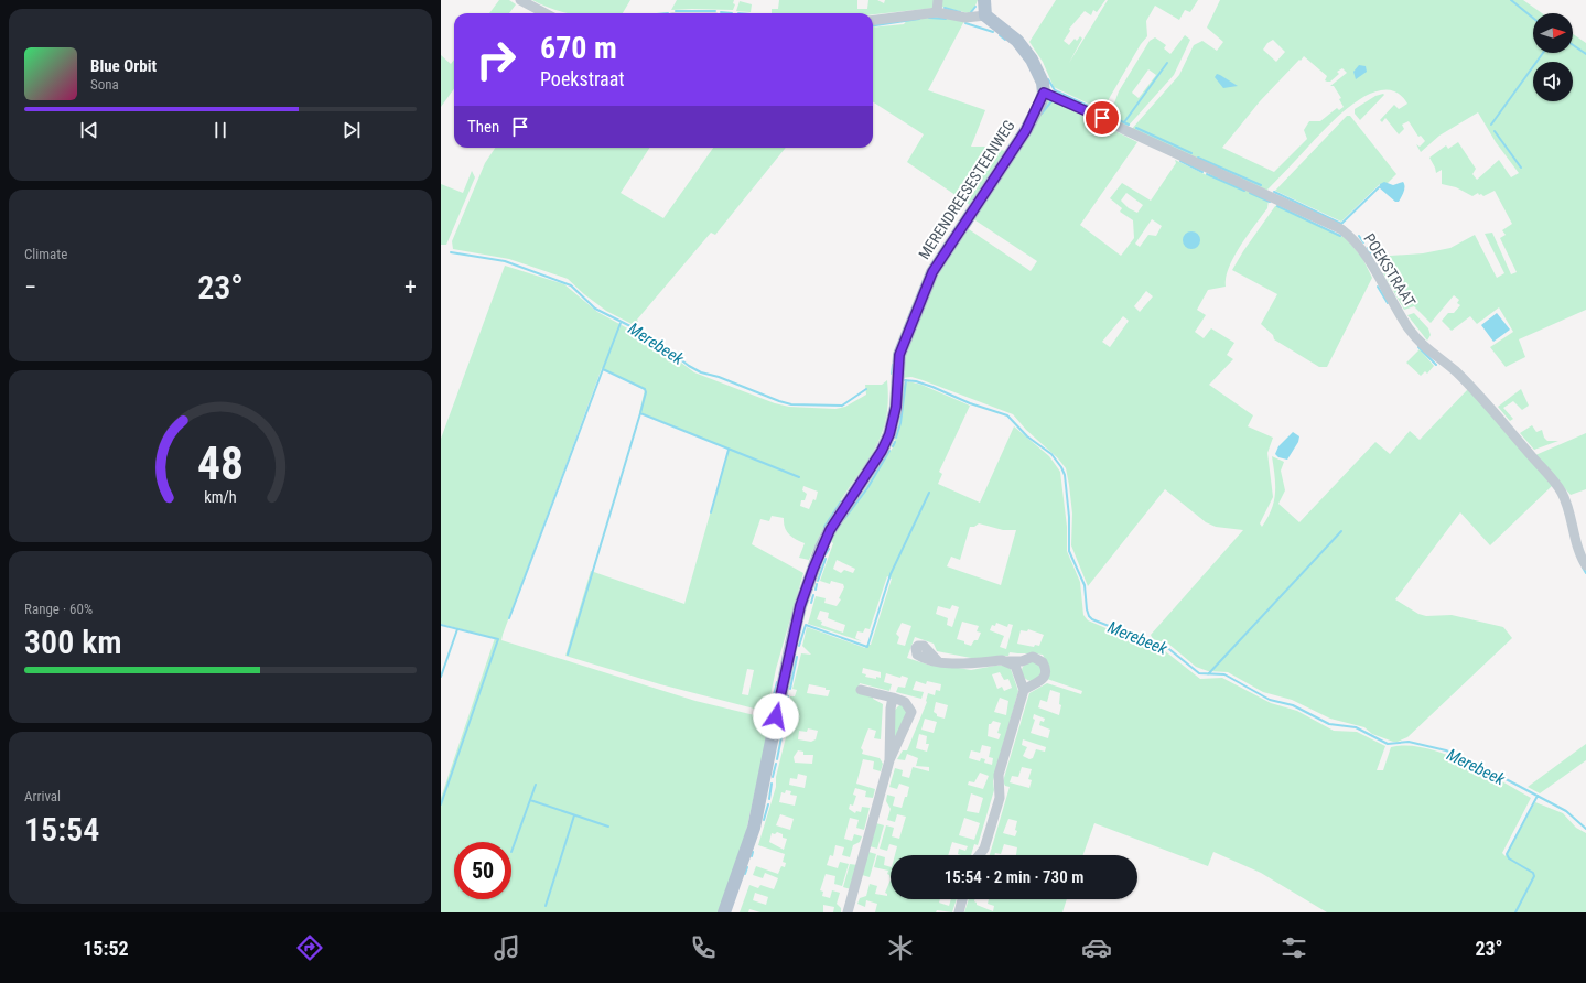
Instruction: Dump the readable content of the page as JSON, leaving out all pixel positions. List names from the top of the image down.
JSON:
{
  "streets": {
    "main road": ["MERENDREESESTEENWEG"],
    "street": ["POEKSTRAAT"]
  },
  "crossings": [
    ["MERENDREESESTEENWEG", "POEKSTRAAT"]
  ],
  "water": ["Merebeek"],
  "north": "right",
  "page": {
    "turn": ["670 m", "Poekstraat"],
    "song": ["Blue Orbit", "Sona"],
    "then": "Then",
    "tile": [
      "Climate",
      ["Range · 60%", "300 km"],
      ["Arrival", "15:54"]
    ],
    "heat": ["−", "23°", "+"],
    "limit": "50",
    "trip": "15:54 · 2 min · 730 m",
    "tabs": ["15:52", "23°"],
    "gauge": ["48", "km/h"]
  }
}
